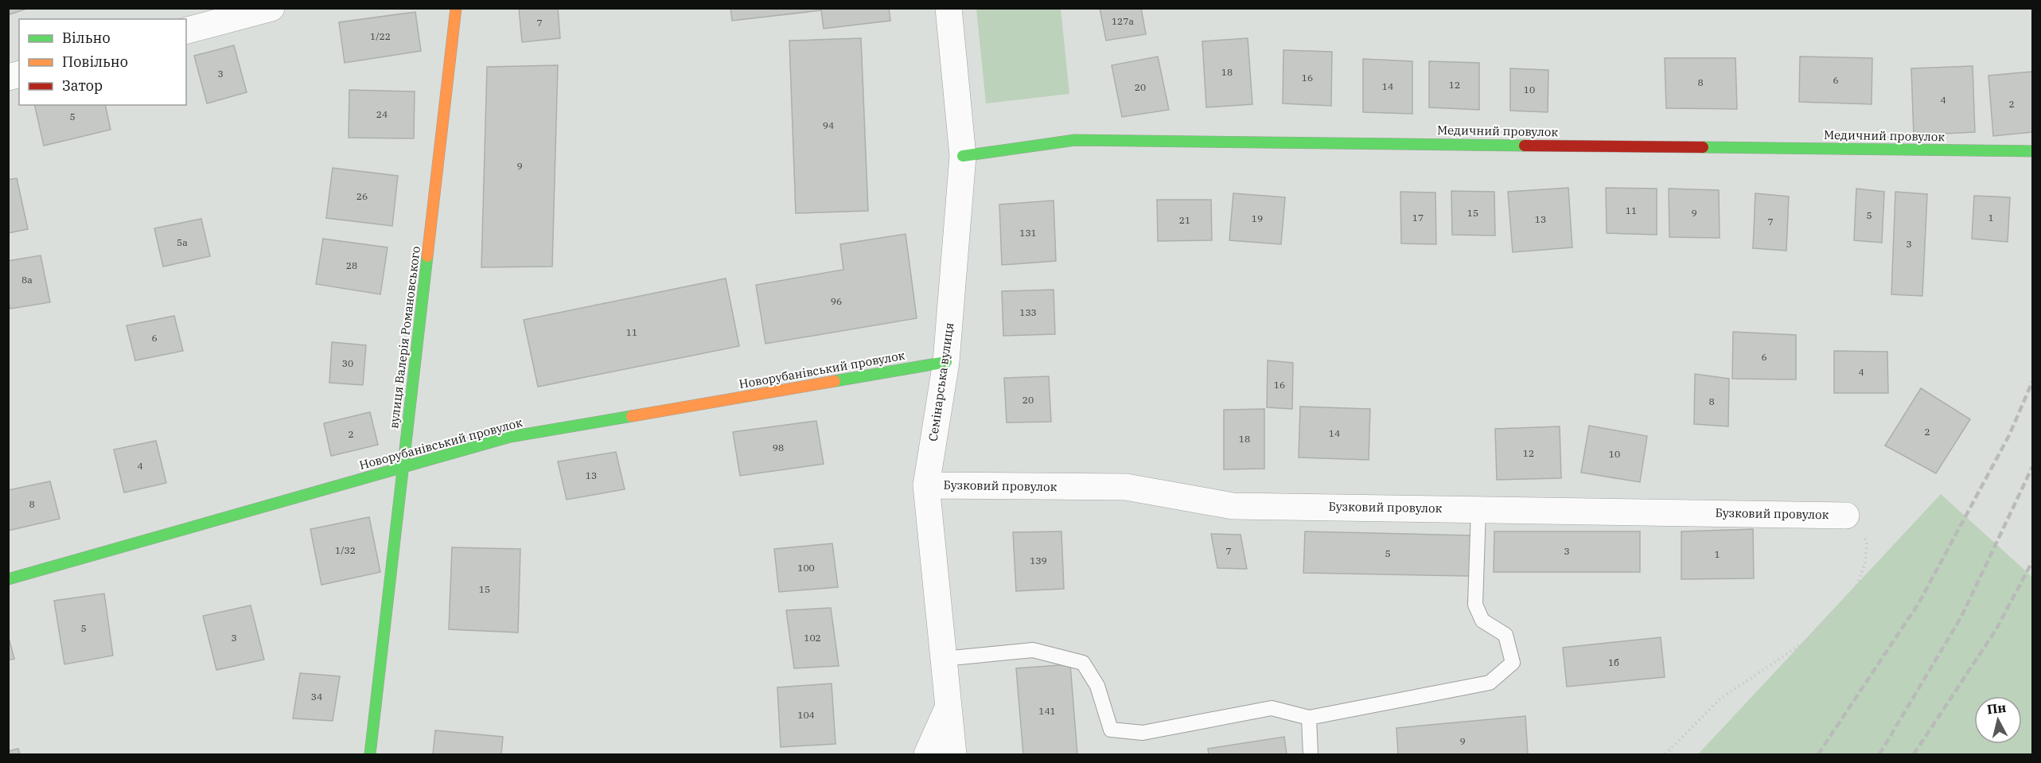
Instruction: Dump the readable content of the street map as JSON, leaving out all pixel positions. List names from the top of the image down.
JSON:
{
  "streets": {
    "street": [
      "Медичний провулок",
      "вулиця Валерія Романовського",
      "Новорубанівський провулок",
      "Семінарська вулиця",
      "Бузковий провулок"
    ]
  },
  "crossings": [
    ["Медичний провулок", "Семінарська вулиця"],
    ["вулиця Валерія Романовського", "Новорубанівський провулок"],
    ["Новорубанівський провулок", "Семінарська вулиця"],
    ["Семінарська вулиця", "Бузковий провулок"]
  ],
  "house_numbers": [
    "127а",
    "7",
    "1/22",
    "18",
    "3",
    "16",
    "6",
    "8",
    "12",
    "14",
    "20",
    "10",
    "4",
    "2",
    "24",
    "5",
    "94",
    "9",
    "26",
    "11",
    "15",
    "9",
    "5",
    "17",
    "1",
    "19",
    "13",
    "21",
    "7",
    "131",
    "5а",
    "3",
    "28",
    "8а",
    "96",
    "133",
    "11",
    "6",
    "6",
    "30",
    "4",
    "16",
    "20",
    "8",
    "2",
    "14",
    "2",
    "18",
    "98",
    "12",
    "10",
    "4",
    "13",
    "8",
    "1/32",
    "7",
    "3",
    "5",
    "1",
    "139",
    "100",
    "15",
    "5",
    "3",
    "102",
    "1б",
    "34",
    "141",
    "104",
    "9"
  ],
  "legend": ["Вільно", "Повільно", "Затор"],
  "north": "top"
}
